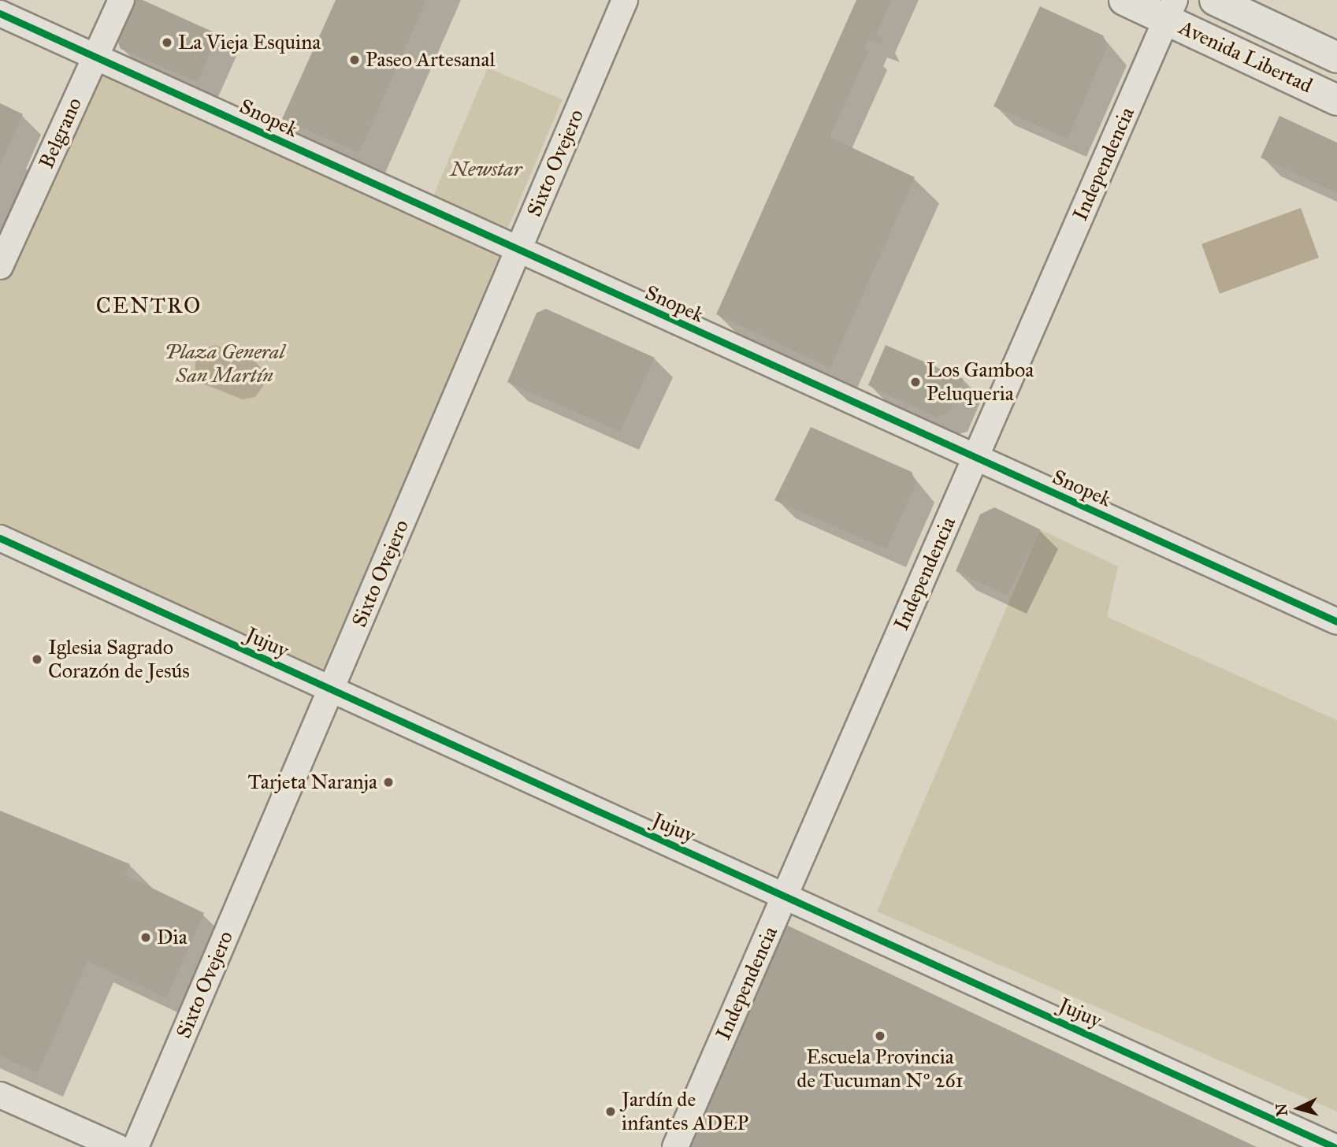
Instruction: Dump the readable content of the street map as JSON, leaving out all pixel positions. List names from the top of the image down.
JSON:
{
  "streets": {
    "main road": ["Avenida Libertad"],
    "street": [
      "Snopek",
      "Belgrano",
      "Sixto Ovejero",
      "Independencia",
      "Jujuy"
    ]
  },
  "crossings": [
    ["Avenida Libertad", "Independencia"],
    ["Snopek", "Belgrano"],
    ["Snopek", "Sixto Ovejero"],
    ["Snopek", "Independencia"],
    ["Sixto Ovejero", "Jujuy"],
    ["Independencia", "Jujuy"]
  ],
  "districts": ["CENTRO"],
  "parks": ["Newstar", "Plaza General San Martín"],
  "places": [
    "La Vieja Esquina",
    "Paseo Artesanal",
    "Los Gamboa Peluqueria",
    "Iglesia Sagrado Corazón de Jesús",
    "Tarjeta Naranja",
    "Dia",
    "Escuela Provincia de Tucuman Nº 261",
    "Jardín de infantes ADEP"
  ],
  "north": "left"
}
